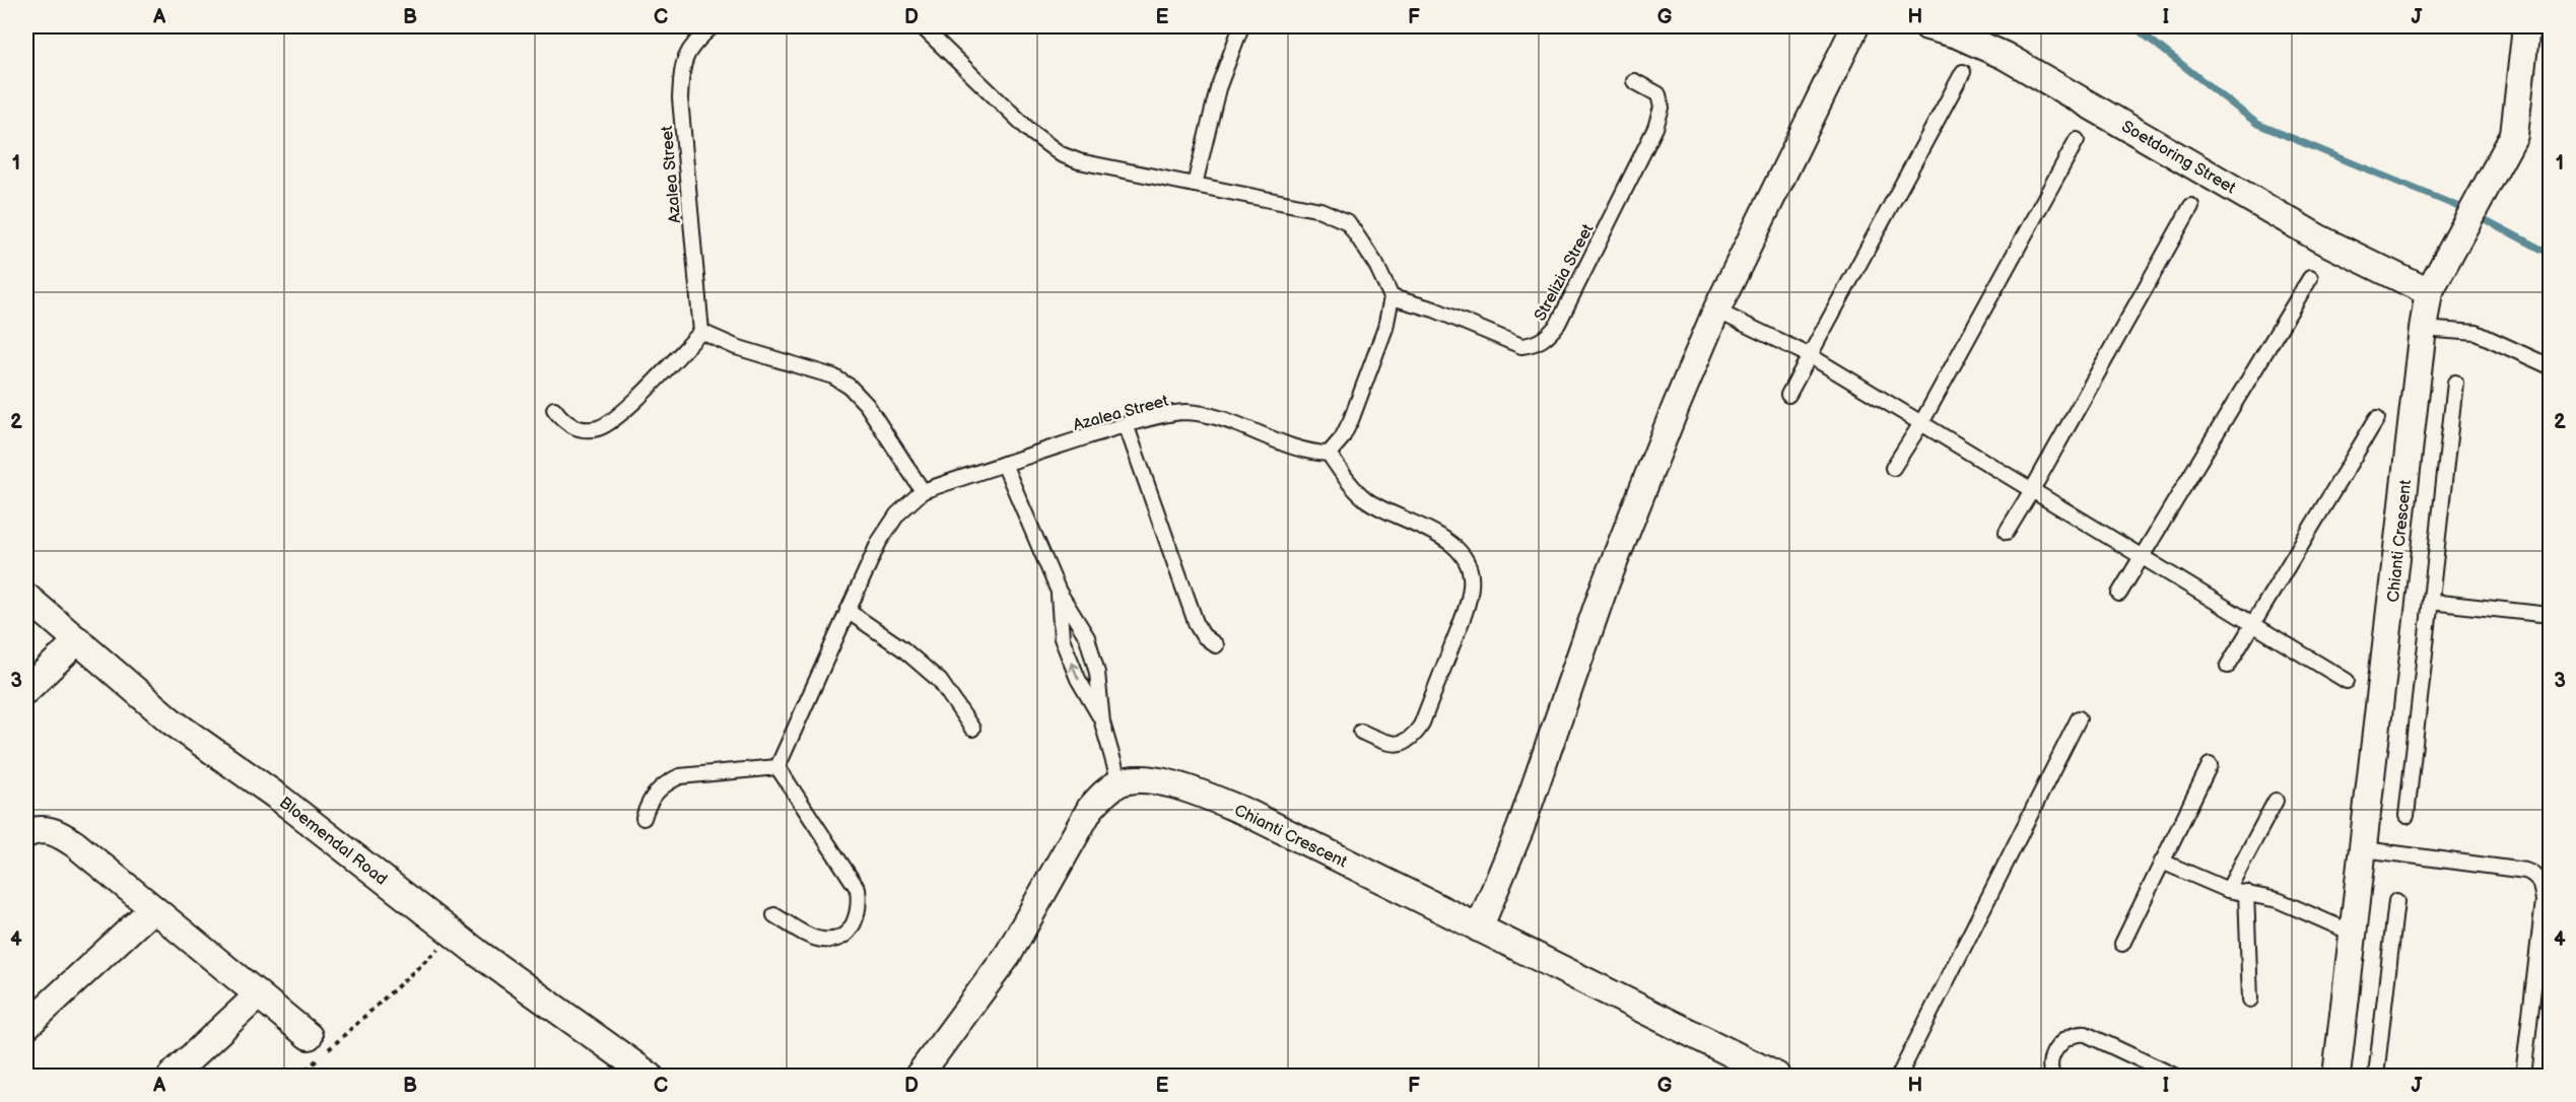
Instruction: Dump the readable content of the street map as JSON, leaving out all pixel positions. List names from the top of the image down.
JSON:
{
  "streets": {
    "street": ["Soetdoring Street", "Chianti Crescent", "Bloemendal Road"],
    "lane": ["Azalea Street", "Strelizia Street"]
  },
  "crossings": [
    ["Soetdoring Street", "Chianti Crescent"]
  ],
  "grid": {
    "columns": [
      "A",
      "B",
      "C",
      "D",
      "E",
      "F",
      "G",
      "H",
      "I",
      "J"
    ],
    "rows": [
      "1",
      "2",
      "3",
      "4"
    ]
  }
}
